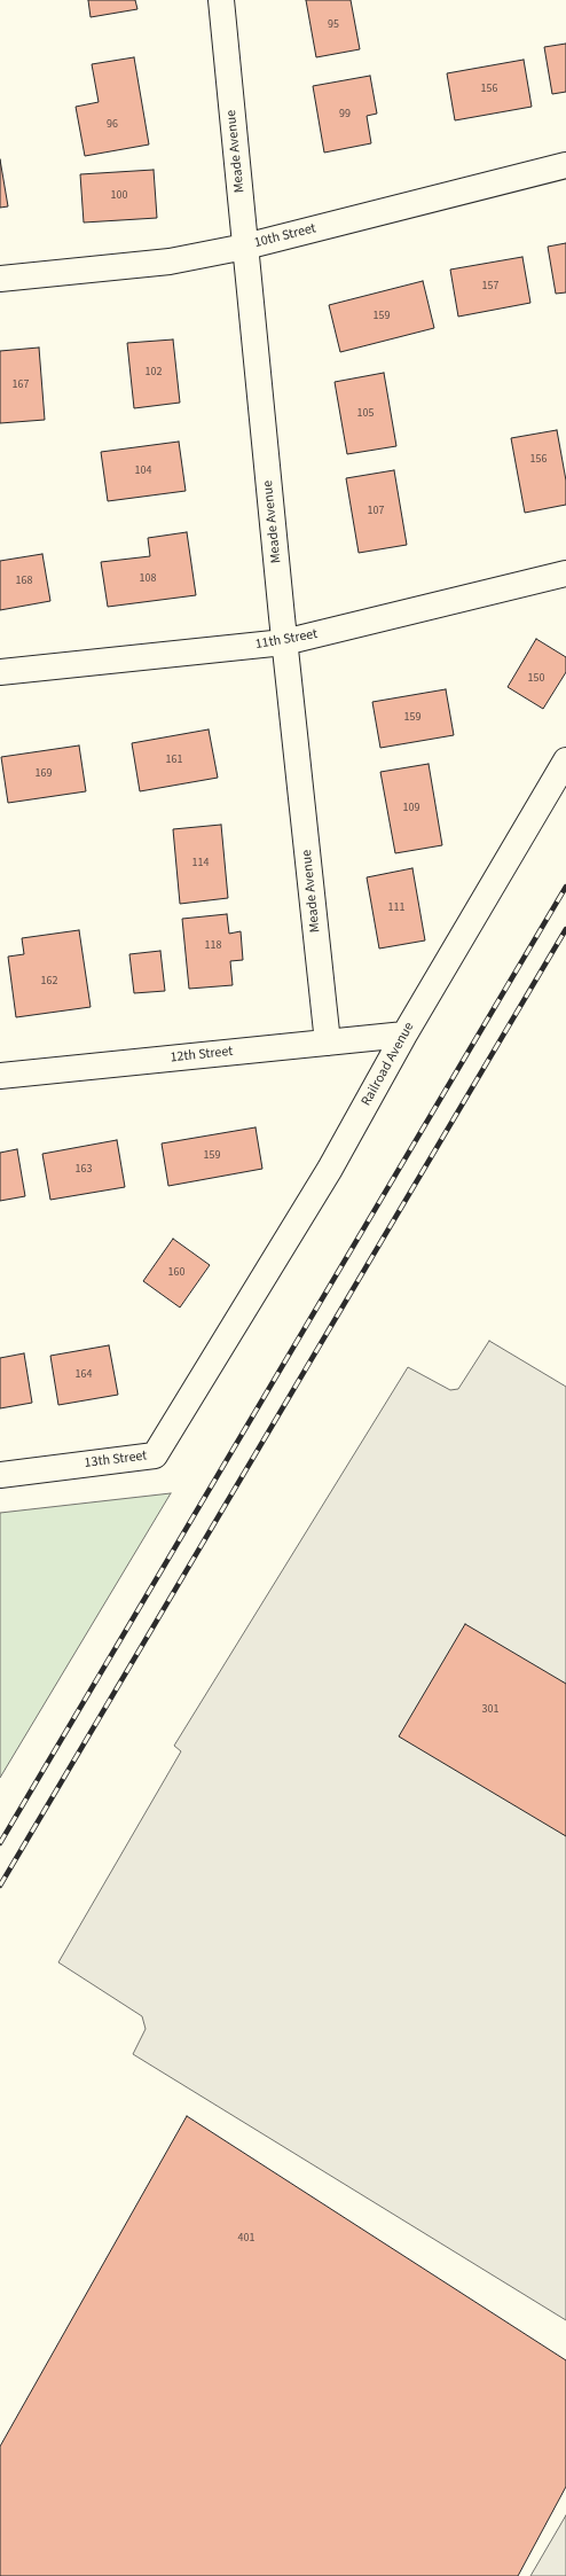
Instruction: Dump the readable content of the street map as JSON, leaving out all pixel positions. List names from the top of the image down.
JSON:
{
  "streets": {
    "street": [
      "Meade Avenue",
      "10th Street",
      "11th Street",
      "12th Street",
      "Railroad Avenue",
      "13th Street"
    ]
  },
  "crossings": [
    ["Meade Avenue", "10th Street"],
    ["Meade Avenue", "11th Street"],
    ["Meade Avenue", "12th Street"],
    ["12th Street", "Railroad Avenue"],
    ["Railroad Avenue", "13th Street"]
  ],
  "house_numbers": [
    "95",
    "156",
    "99",
    "96",
    "100",
    "157",
    "159",
    "102",
    "167",
    "105",
    "156",
    "104",
    "107",
    "108",
    "168",
    "150",
    "159",
    "161",
    "169",
    "109",
    "114",
    "111",
    "118",
    "162",
    "159",
    "163",
    "160",
    "164",
    "301",
    "401"
  ]
}
